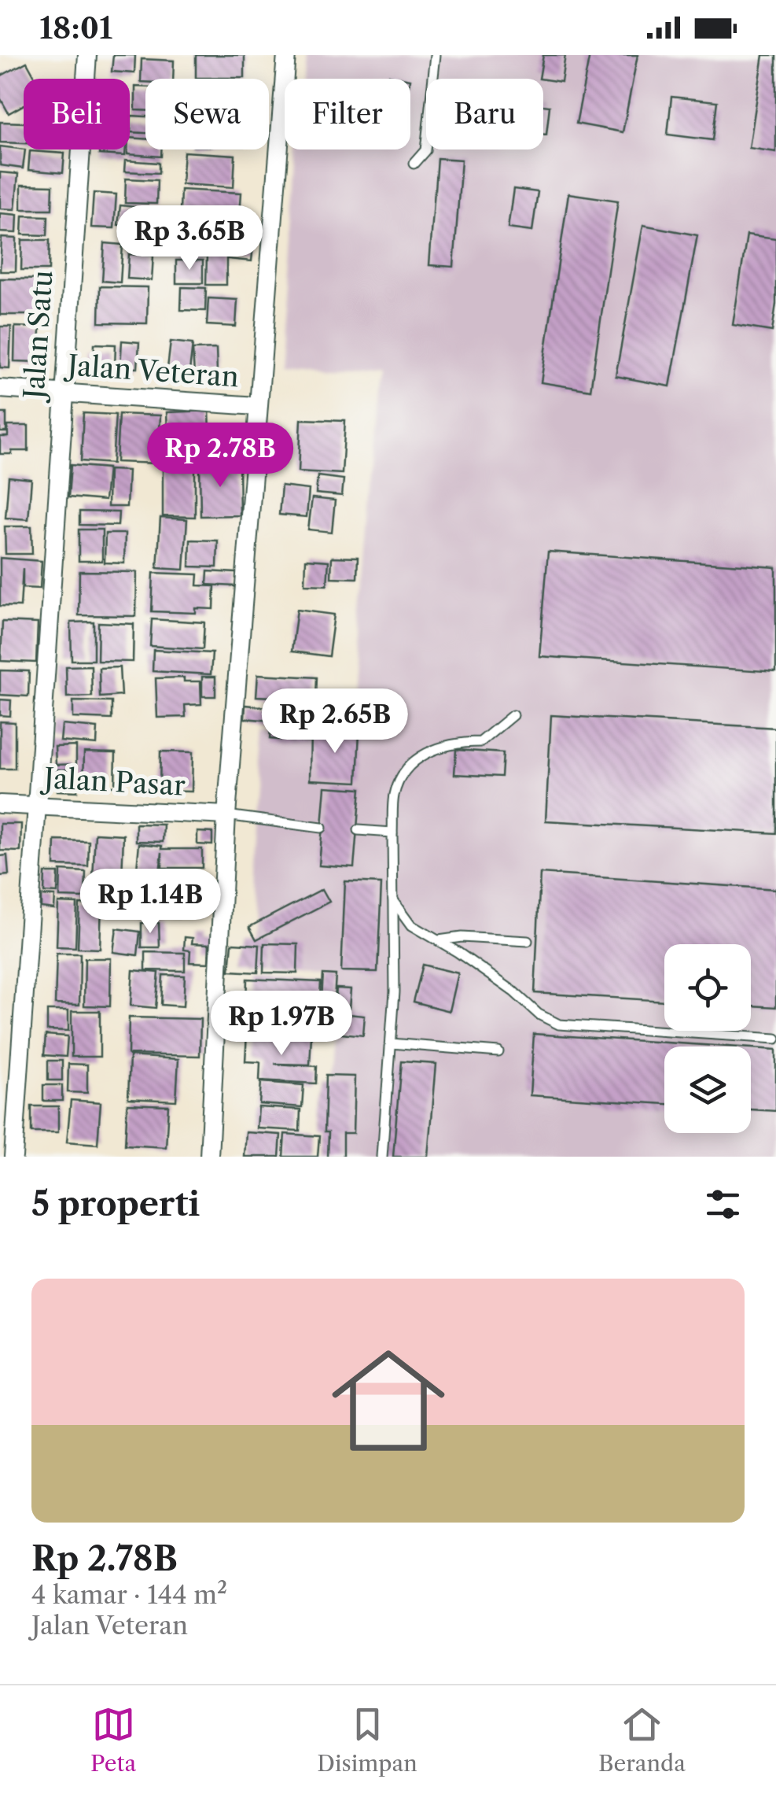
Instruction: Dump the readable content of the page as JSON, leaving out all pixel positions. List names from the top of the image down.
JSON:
{
  "streets": {
    "street": ["Jalan Satu", "Jalan Veteran", "Jalan Pasar"]
  },
  "crossings": [
    ["Jalan Satu", "Jalan Veteran"],
    ["Jalan Satu", "Jalan Pasar"]
  ],
  "page": {
    "status": "18:01",
    "chip": [
      "Beli",
      "Sewa",
      "Filter",
      "Baru"
    ],
    "price": [
      "Rp 3.65B",
      "Rp 2.78B",
      "Rp 2.65B",
      "Rp 1.14B",
      "Rp 1.97B"
    ],
    "heading": "5 properti",
    "list": [
      {
        "name": "Rp 2.78B",
        "note": "4 kamar · 144 m² · Jalan Veteran"
      }
    ],
    "tabs": ["Peta", "Disimpan", "Beranda"]
  }
}
